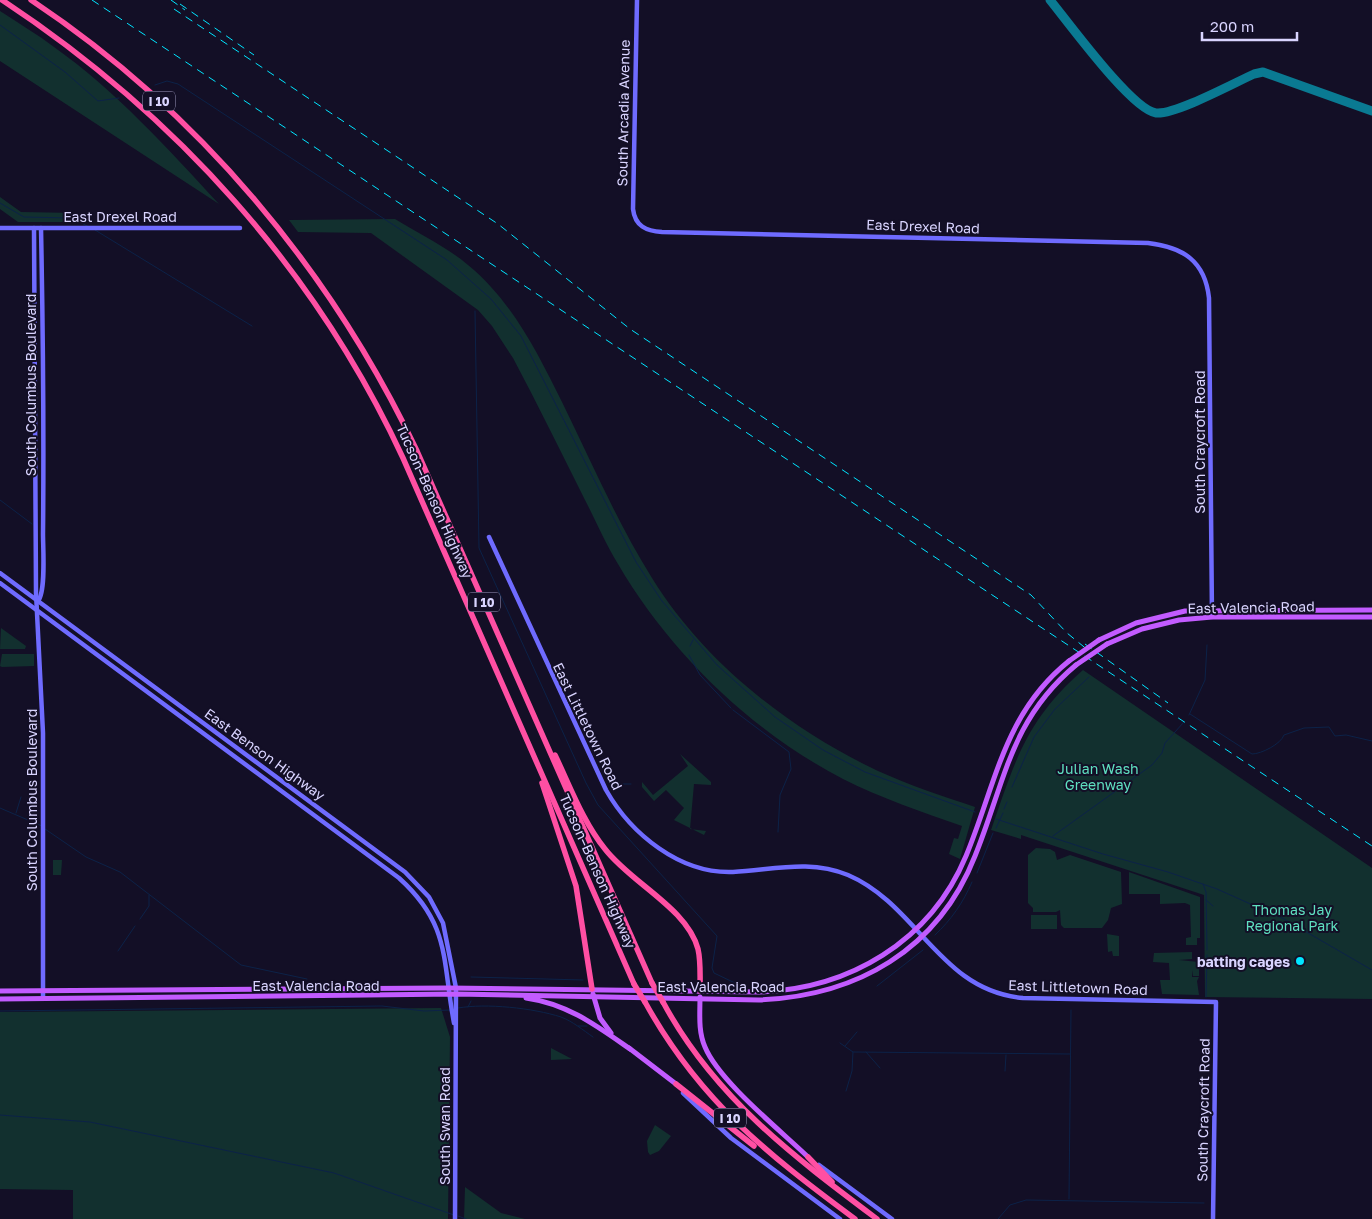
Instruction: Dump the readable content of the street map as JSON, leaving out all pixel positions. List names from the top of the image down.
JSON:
{
  "streets": {
    "highway": ["I 10", "Tucson–Benson Highway"],
    "main road": ["East Valencia Road"],
    "street": [
      "South Arcadia Avenue",
      "East Drexel Road",
      "South Columbus Boulevard",
      "South Craycroft Road",
      "East Littletown Road",
      "East Benson Highway",
      "South Swan Road"
    ]
  },
  "crossings": [
    ["South Arcadia Avenue", "East Drexel Road"],
    ["East Drexel Road", "South Columbus Boulevard"],
    ["East Drexel Road", "South Craycroft Road"],
    ["South Columbus Boulevard", "East Valencia Road"],
    ["South Columbus Boulevard", "East Benson Highway"],
    ["South Craycroft Road", "East Valencia Road"],
    ["South Craycroft Road", "East Littletown Road"],
    ["East Valencia Road", "East Littletown Road"],
    ["East Valencia Road", "East Benson Highway"],
    ["East Valencia Road", "South Swan Road"],
    ["East Benson Highway", "South Swan Road"]
  ],
  "parks": ["Julian Wash Greenway", "Thomas Jay Regional Park"],
  "places": ["batting cages"],
  "scale_bar": "200 m"
}
